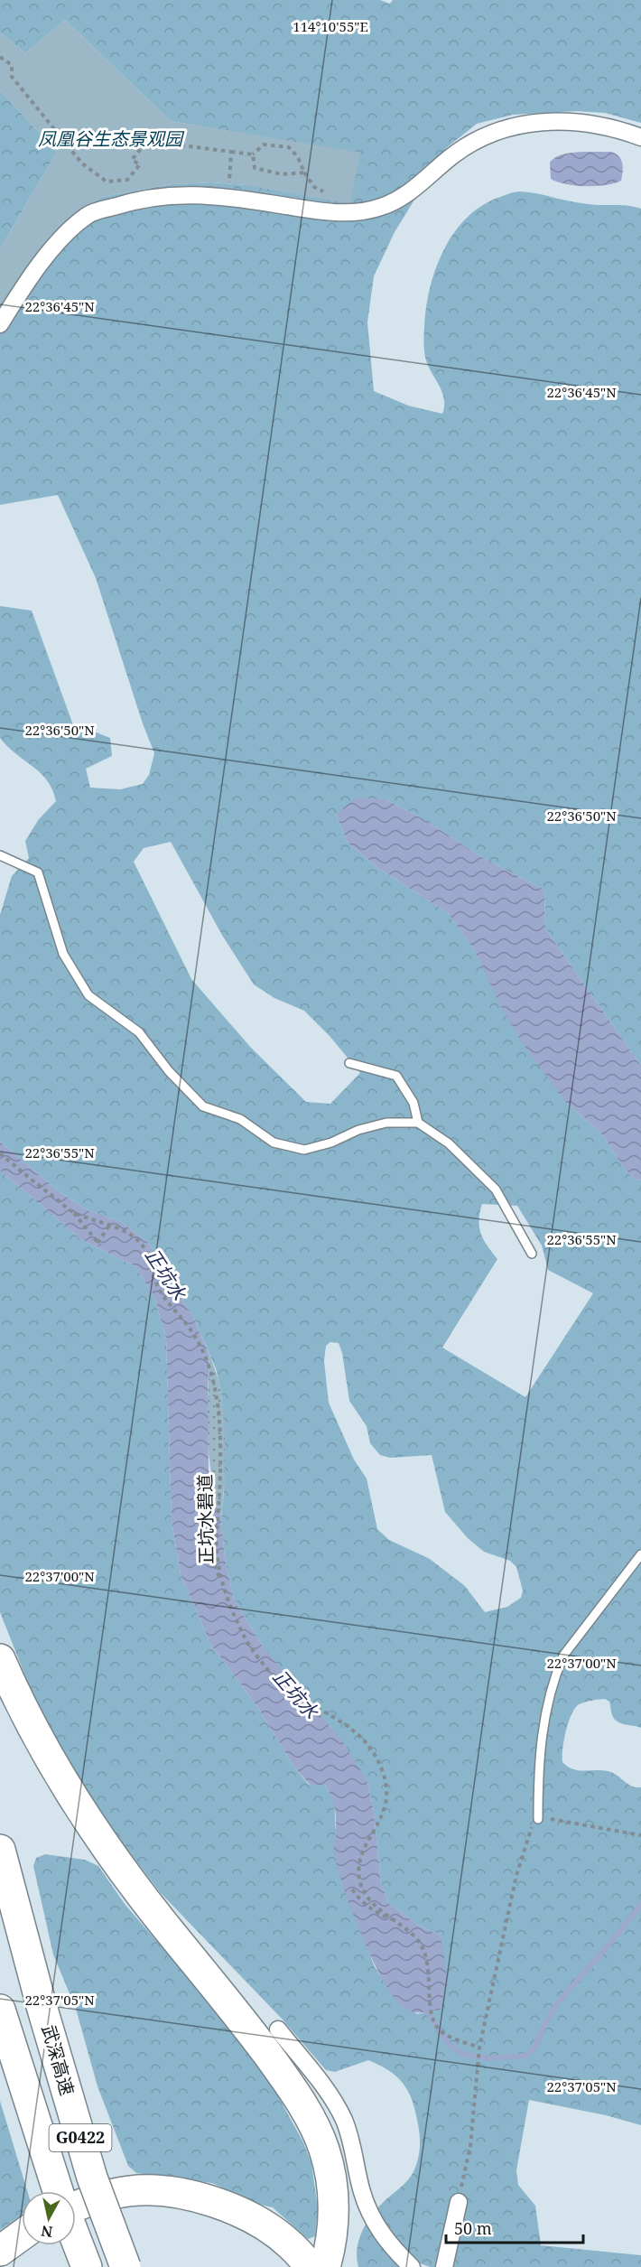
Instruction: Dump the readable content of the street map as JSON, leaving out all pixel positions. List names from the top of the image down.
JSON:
{
  "streets": {
    "highway": ["武深高速", "G0422"],
    "path": ["正坑水碧道"]
  },
  "water": ["正坑水"],
  "parks": ["凤凰谷生态景观园"],
  "scale_bar": "50 m",
  "north": "bottom",
  "coordinates": [
    "114°10'55\"E",
    "22°36'45\"N",
    "22°36'50\"N",
    "22°36'55\"N",
    "22°37'00\"N",
    "22°37'05\"N"
  ]
}
